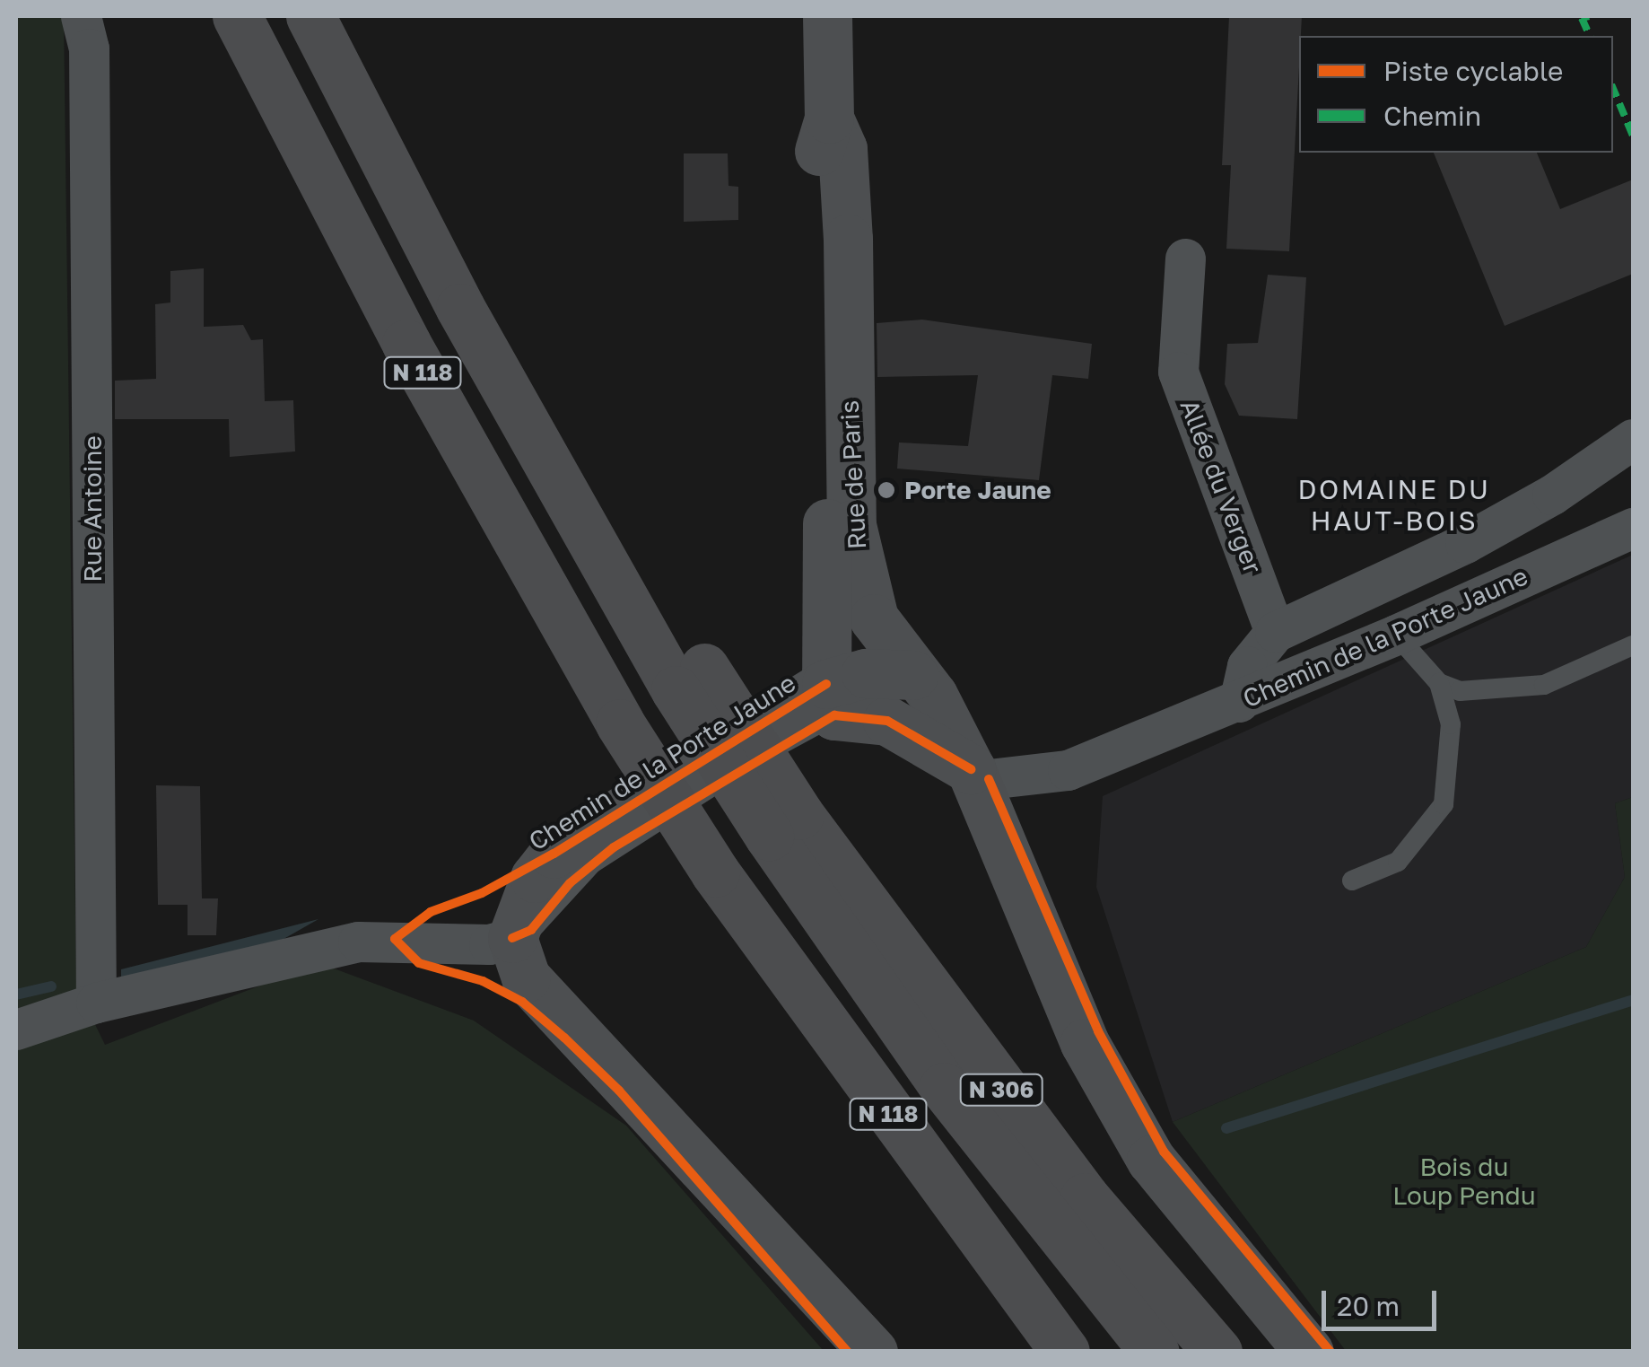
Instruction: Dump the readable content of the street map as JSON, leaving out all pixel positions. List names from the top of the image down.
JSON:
{
  "streets": {
    "highway": ["N 118", "N 306"],
    "street": [
      "Rue de Paris",
      "Allée du Verger",
      "Rue Antoine",
      "Chemin de la Porte Jaune"
    ]
  },
  "crossings": [
    ["N 118", "N 306"],
    ["Rue de Paris", "Chemin de la Porte Jaune"]
  ],
  "districts": ["DOMAINE DU HAUT-BOIS"],
  "parks": ["Bois du Loup Pendu"],
  "places": ["Porte Jaune"],
  "legend": ["Piste cyclable", "Chemin"],
  "scale_bar": "20 m"
}
